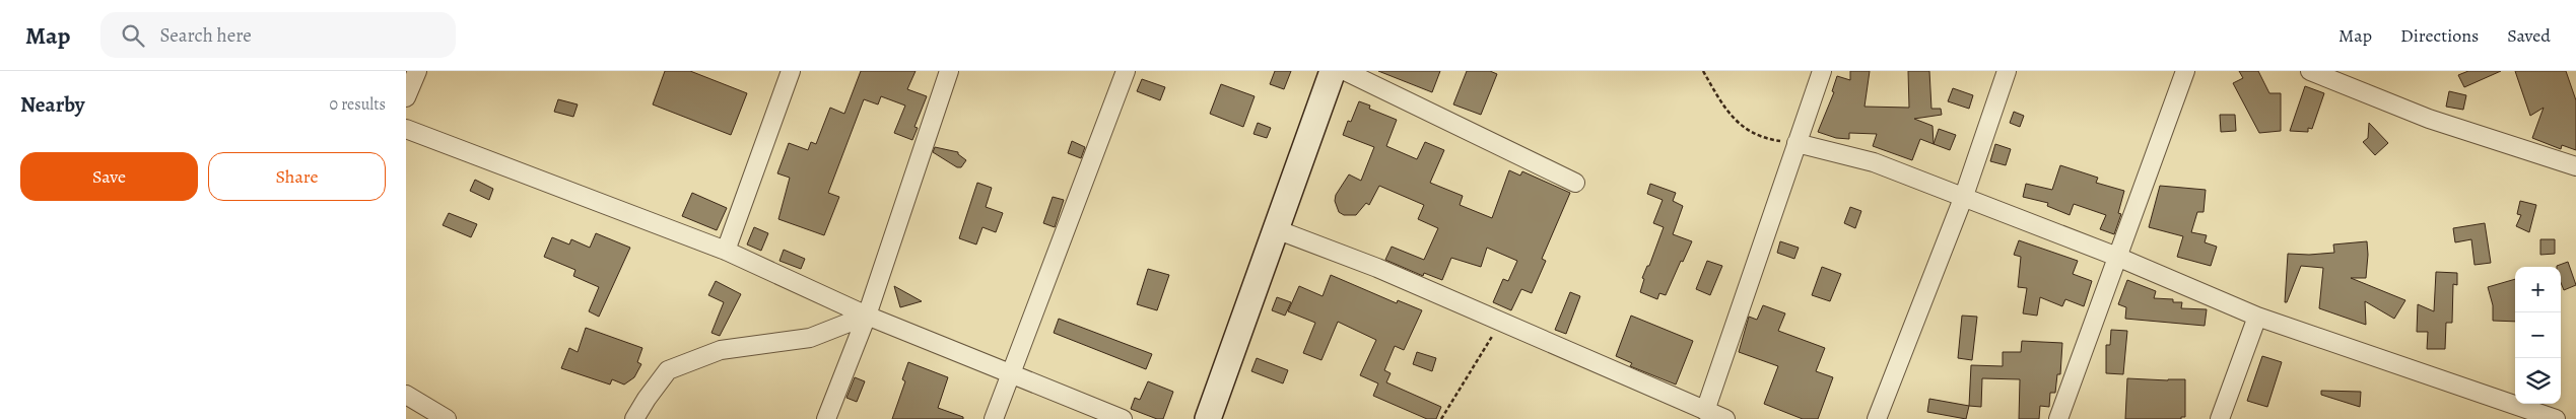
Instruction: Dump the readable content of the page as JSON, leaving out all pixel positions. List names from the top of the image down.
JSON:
{
  "page": {
    "header": "Map",
    "search": "Search here",
    "nav": ["Map", "Directions", "Saved"],
    "heading": ["Nearby", "0 results"],
    "buttons": ["Save", "Share"],
    "map_buttons": ["+", "−"]
  }
}
